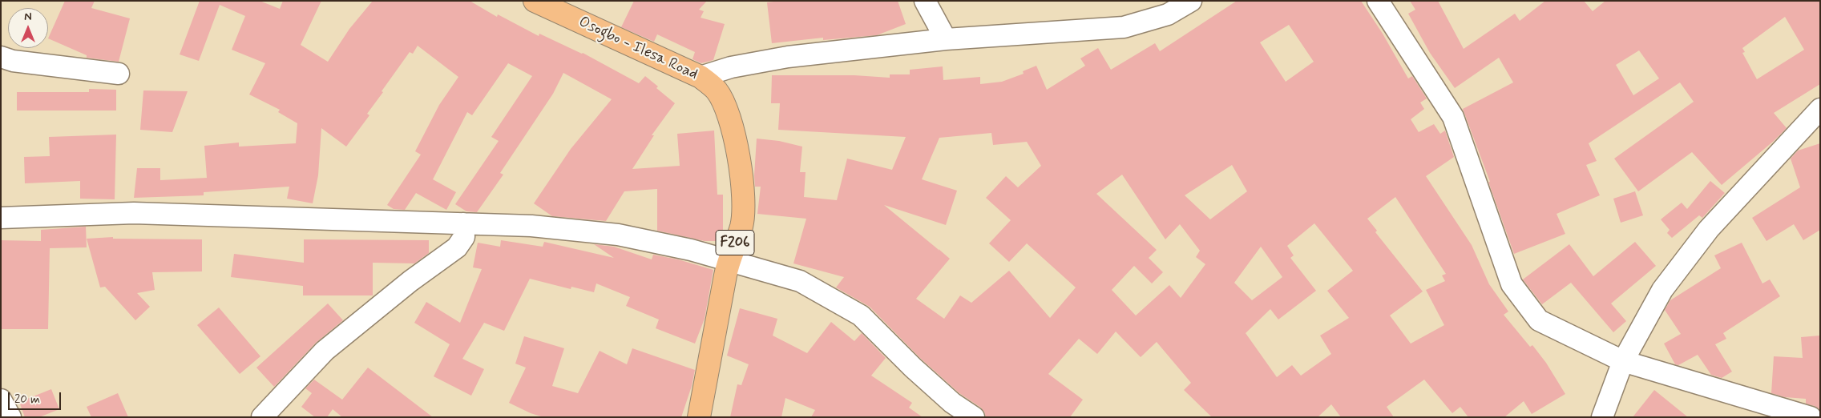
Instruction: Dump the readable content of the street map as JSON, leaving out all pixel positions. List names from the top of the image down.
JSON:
{
  "streets": {
    "main road": ["Osogbo - Ilesa Road", "F206"]
  },
  "scale_bar": "20 m",
  "north": "top"
}
